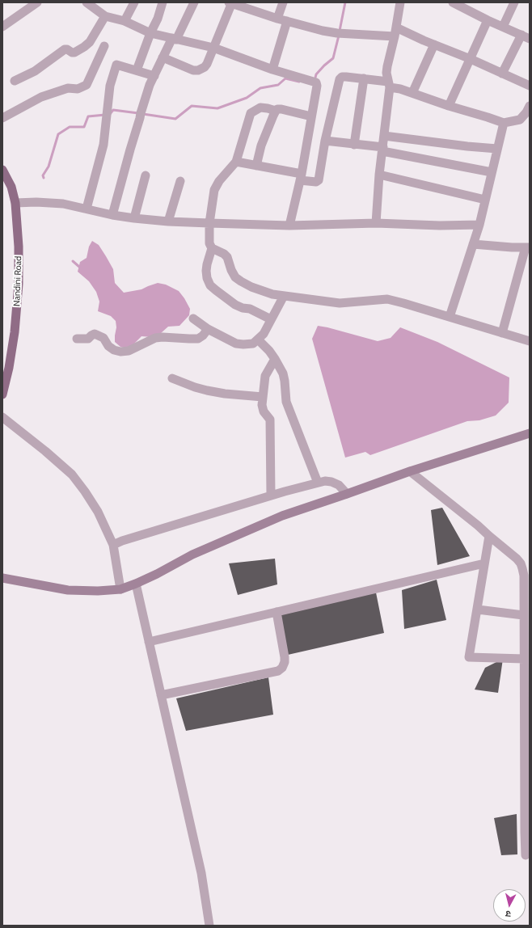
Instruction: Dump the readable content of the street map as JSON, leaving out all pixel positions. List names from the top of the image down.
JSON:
{
  "streets": {
    "main road": ["Nandini Road"]
  },
  "north": "bottom"
}
